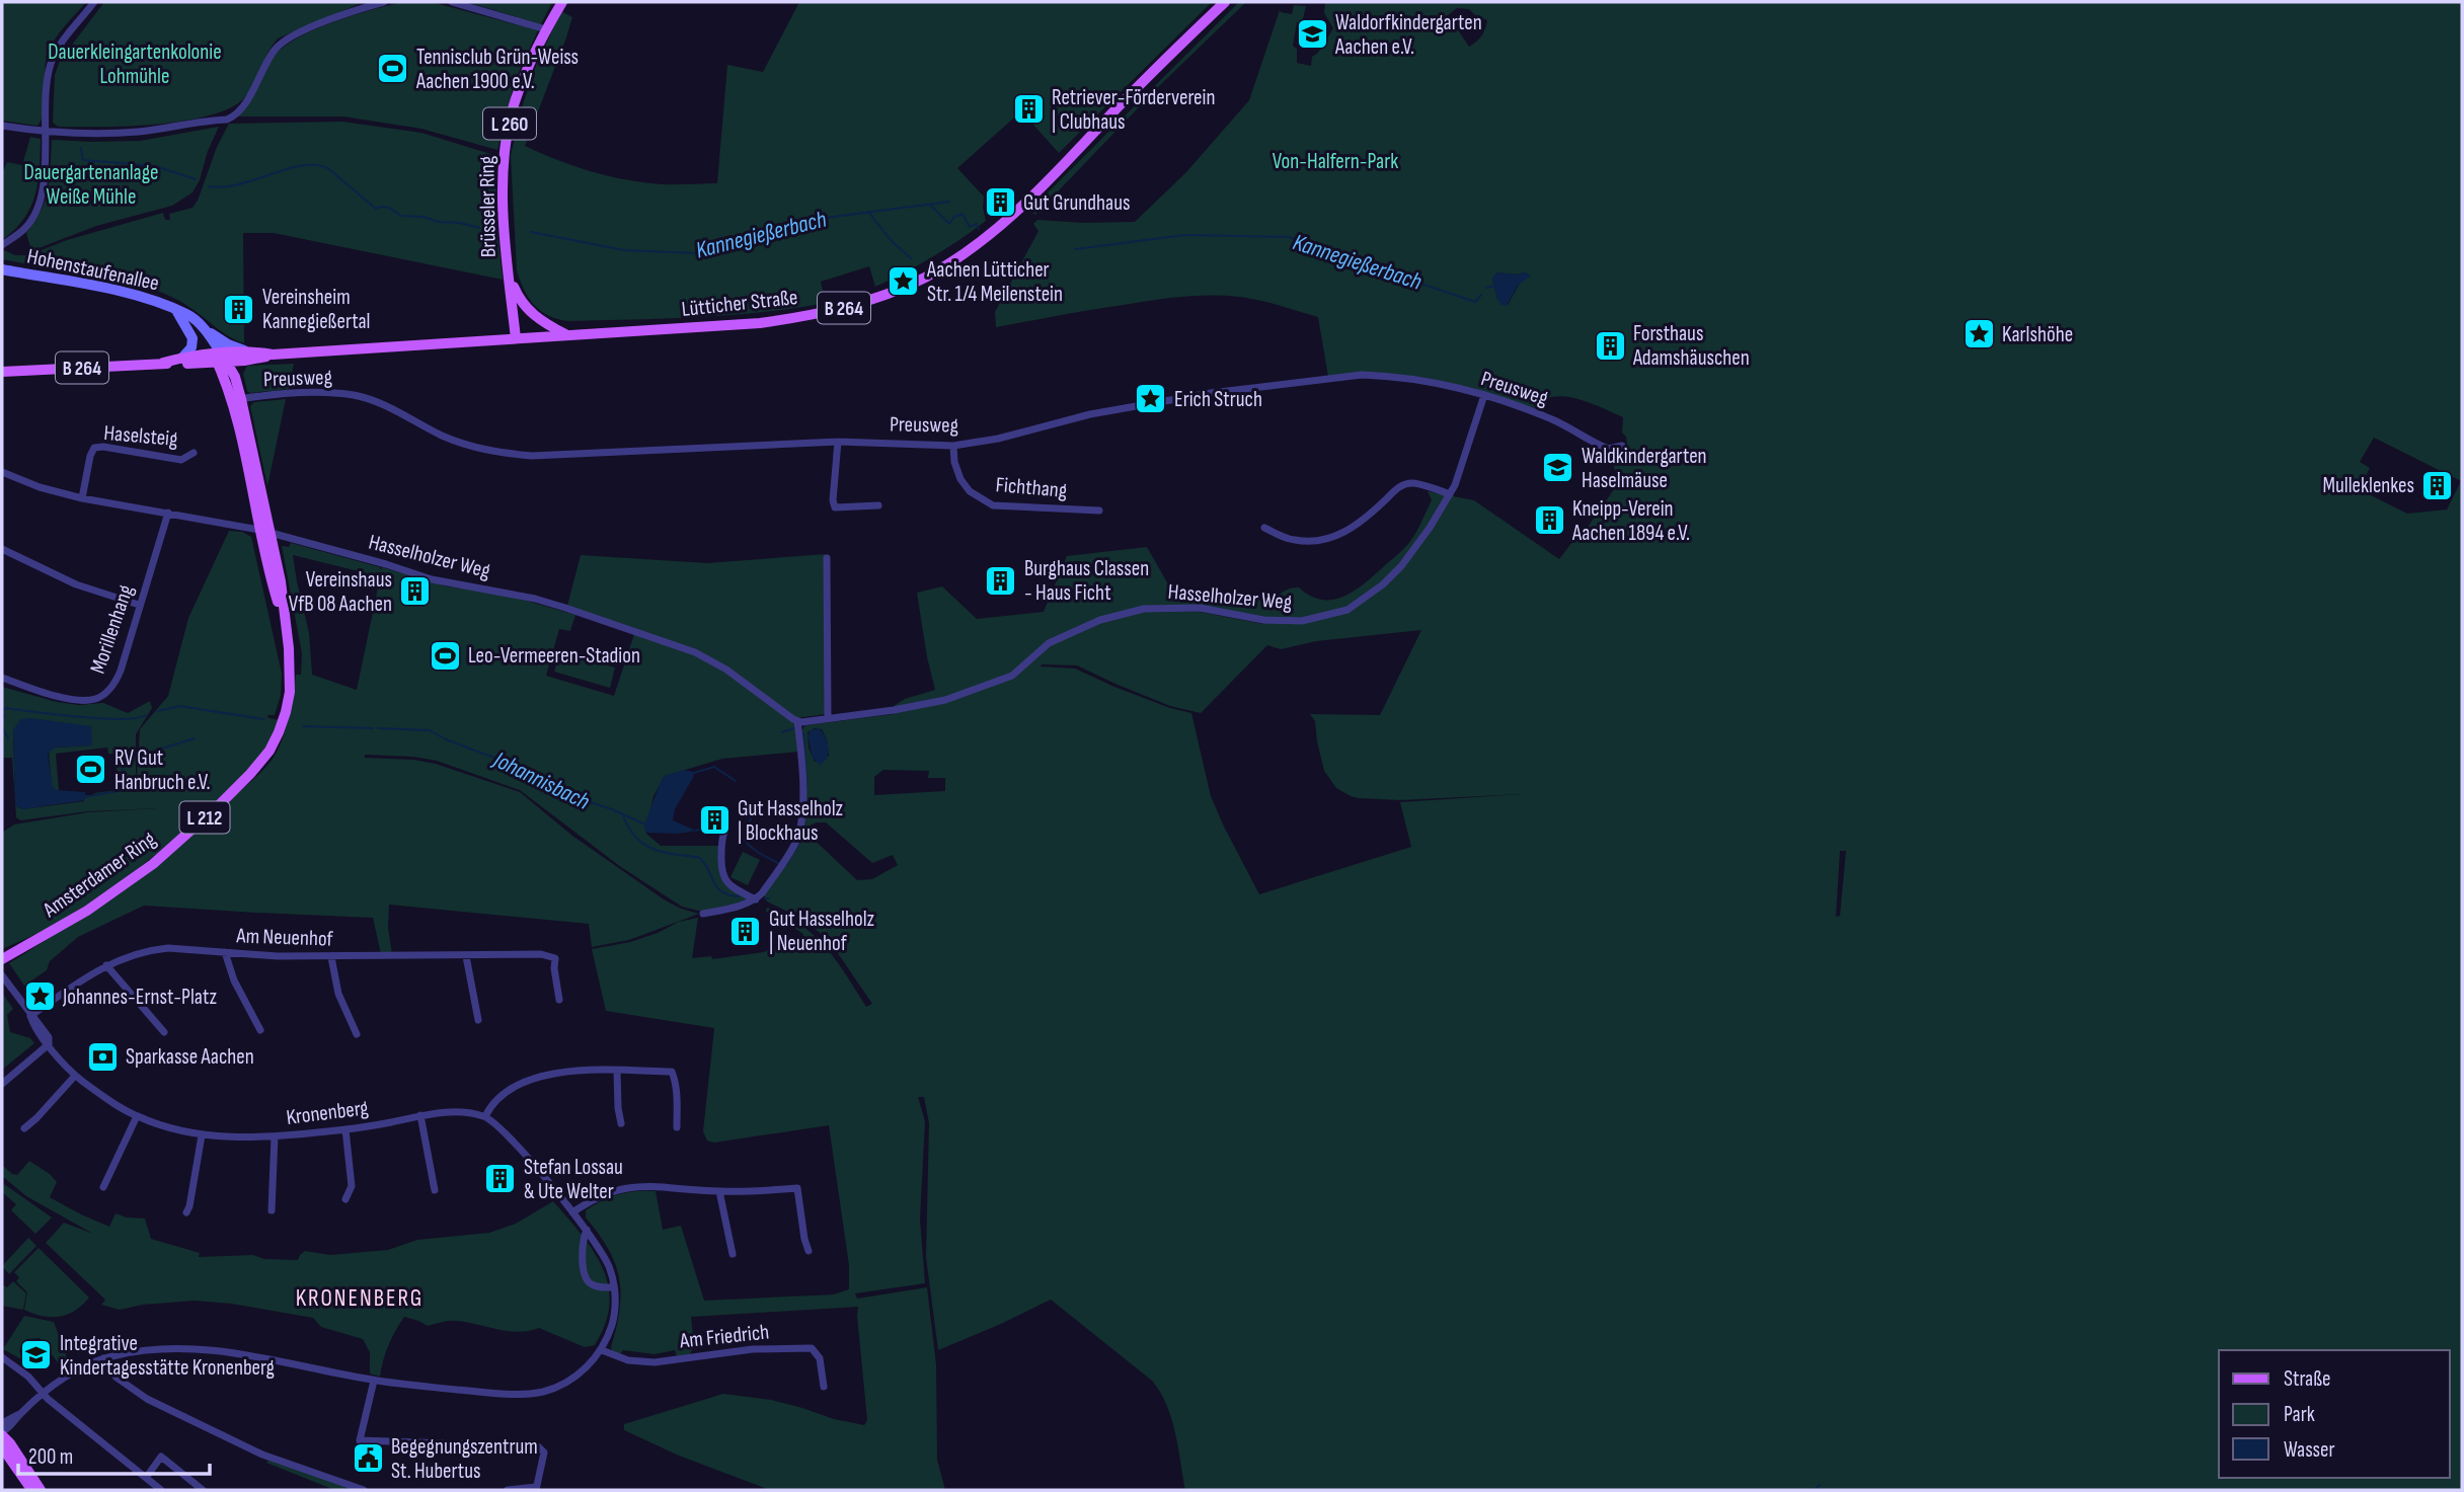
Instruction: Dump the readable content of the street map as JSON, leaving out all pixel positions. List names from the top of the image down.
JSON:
{
  "streets": {
    "main road": [
      "L 260",
      "Brüsseler Ring",
      "Hohenstaufenallee",
      "Lütticher Straße",
      "B 264",
      "L 212",
      "Amsterdamer Ring"
    ],
    "street": [
      "Preusweg",
      "Haselsteig",
      "Fichthang",
      "Hasselholzer Weg",
      "Morillenhang",
      "Am Neuenhof",
      "Kronenberg",
      "Am Friedrich"
    ]
  },
  "crossings": [
    ["Brüsseler Ring", "Lütticher Straße"],
    ["Hohenstaufenallee", "Lütticher Straße"],
    ["Hohenstaufenallee", "Amsterdamer Ring"],
    ["Lütticher Straße", "Amsterdamer Ring"],
    ["Preusweg", "Fichthang"],
    ["Preusweg", "Hasselholzer Weg"],
    ["Preusweg", "Amsterdamer Ring"],
    ["Haselsteig", "Hasselholzer Weg"],
    ["Hasselholzer Weg", "Morillenhang"],
    ["Hasselholzer Weg", "Amsterdamer Ring"],
    ["Am Neuenhof", "Kronenberg"]
  ],
  "districts": ["KRONENBERG"],
  "water": ["Kannegießerbach", "Johannisbach"],
  "parks": ["Dauerkleingartenkolonie Lohmühle", "Von-Halfern-Park", "Dauergartenanlage Weiße Mühle"],
  "places": {
    "school or university": ["Waldorfkindergarten Aachen e.V.", "Waldkindergarten Haselmäuse", "Integrative Kindertagesstätte Kronenberg"],
    "sports": ["Tennisclub Grün-Weiss Aachen 1900 e.V.", "Leo-Vermeeren-Stadion", "RV Gut Hanbruch e.V."],
    "building": [
      "Retriever-Förderverein | Clubhaus",
      "Gut Grundhaus",
      "Vereinsheim Kannegießertal",
      "Forsthaus Adamshäuschen",
      "Mulleklenkes",
      "Kneipp-Verein Aachen 1894 e.V.",
      "Burghaus Classen - Haus Ficht",
      "Vereinshaus VfB 08 Aachen",
      "Gut Hasselholz | Blockhaus",
      "Gut Hasselholz | Neuenhof",
      "Stefan Lossau & Ute Welter"
    ],
    "place": [
      "Aachen Lütticher Str. 1/4 Meilenstein",
      "Karlshöhe",
      "Erich Struch",
      "Johannes-Ernst-Platz"
    ],
    "bank": ["Sparkasse Aachen"],
    "public building": ["Begegnungszentrum St. Hubertus"]
  },
  "legend": ["Straße", "Park", "Wasser"],
  "scale_bar": "200 m"
}
